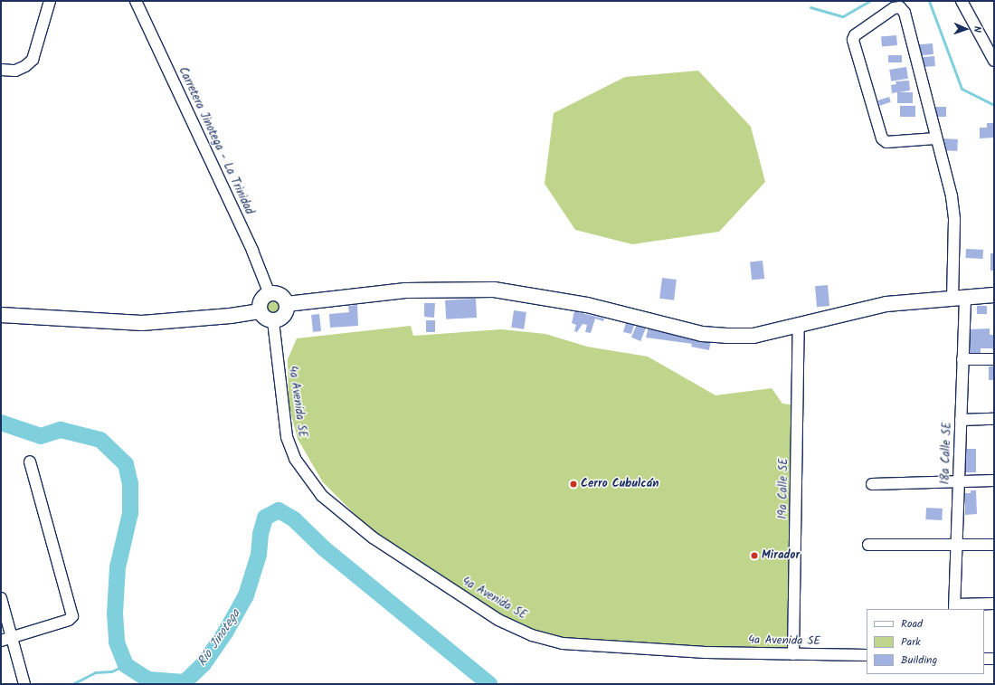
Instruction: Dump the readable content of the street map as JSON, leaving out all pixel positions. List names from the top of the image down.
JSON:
{
  "streets": {
    "street": [
      "Carretera Jinotega - La Trinidad",
      "4a Avenida SE",
      "18a Calle SE",
      "19a Calle SE"
    ]
  },
  "crossings": [
    ["Carretera Jinotega - La Trinidad", "4a Avenida SE"],
    ["4a Avenida SE", "19a Calle SE"]
  ],
  "water": ["Río Jinotega"],
  "places": ["Cerro Cubulcán", "Mirador"],
  "legend": ["Road", "Park", "Building"],
  "north": "right"
}
